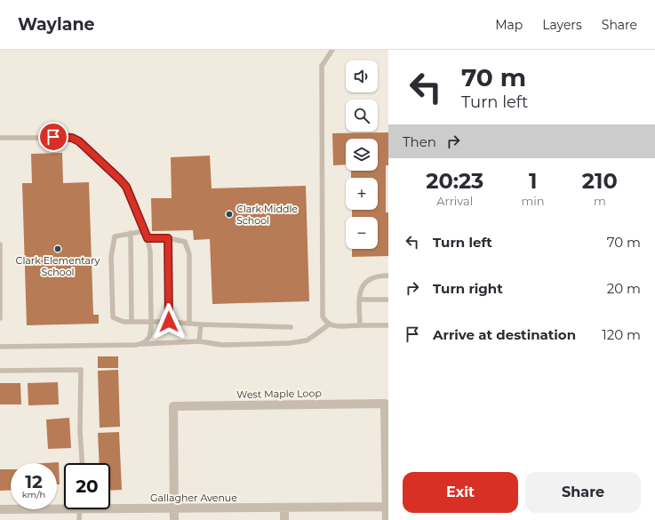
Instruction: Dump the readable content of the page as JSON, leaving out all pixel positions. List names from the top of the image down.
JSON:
{
  "streets": {
    "street": ["West Maple Loop", "Gallagher Avenue"]
  },
  "crossings": [
    ["West Maple Loop", "Gallagher Avenue"]
  ],
  "places": ["Clark Middle School", "Clark Elementary School"],
  "page": {
    "header": "Waylane",
    "nav": ["Map", "Layers", "Share"],
    "turn": ["70 m", "Turn left"],
    "map_buttons": ["+", "−"],
    "then": "Then",
    "eta": [
      "20:23",
      "Arrival",
      "1",
      "min",
      "210",
      "m"
    ],
    "list": [
      {
        "name": "Turn left",
        "value": "70 m"
      },
      {
        "name": "Turn right",
        "value": "20 m"
      },
      {
        "name": "Arrive at destination",
        "value": "120 m"
      }
    ],
    "speed": "12 km/h",
    "limit": "20",
    "buttons": ["Exit", "Share"]
  }
}
